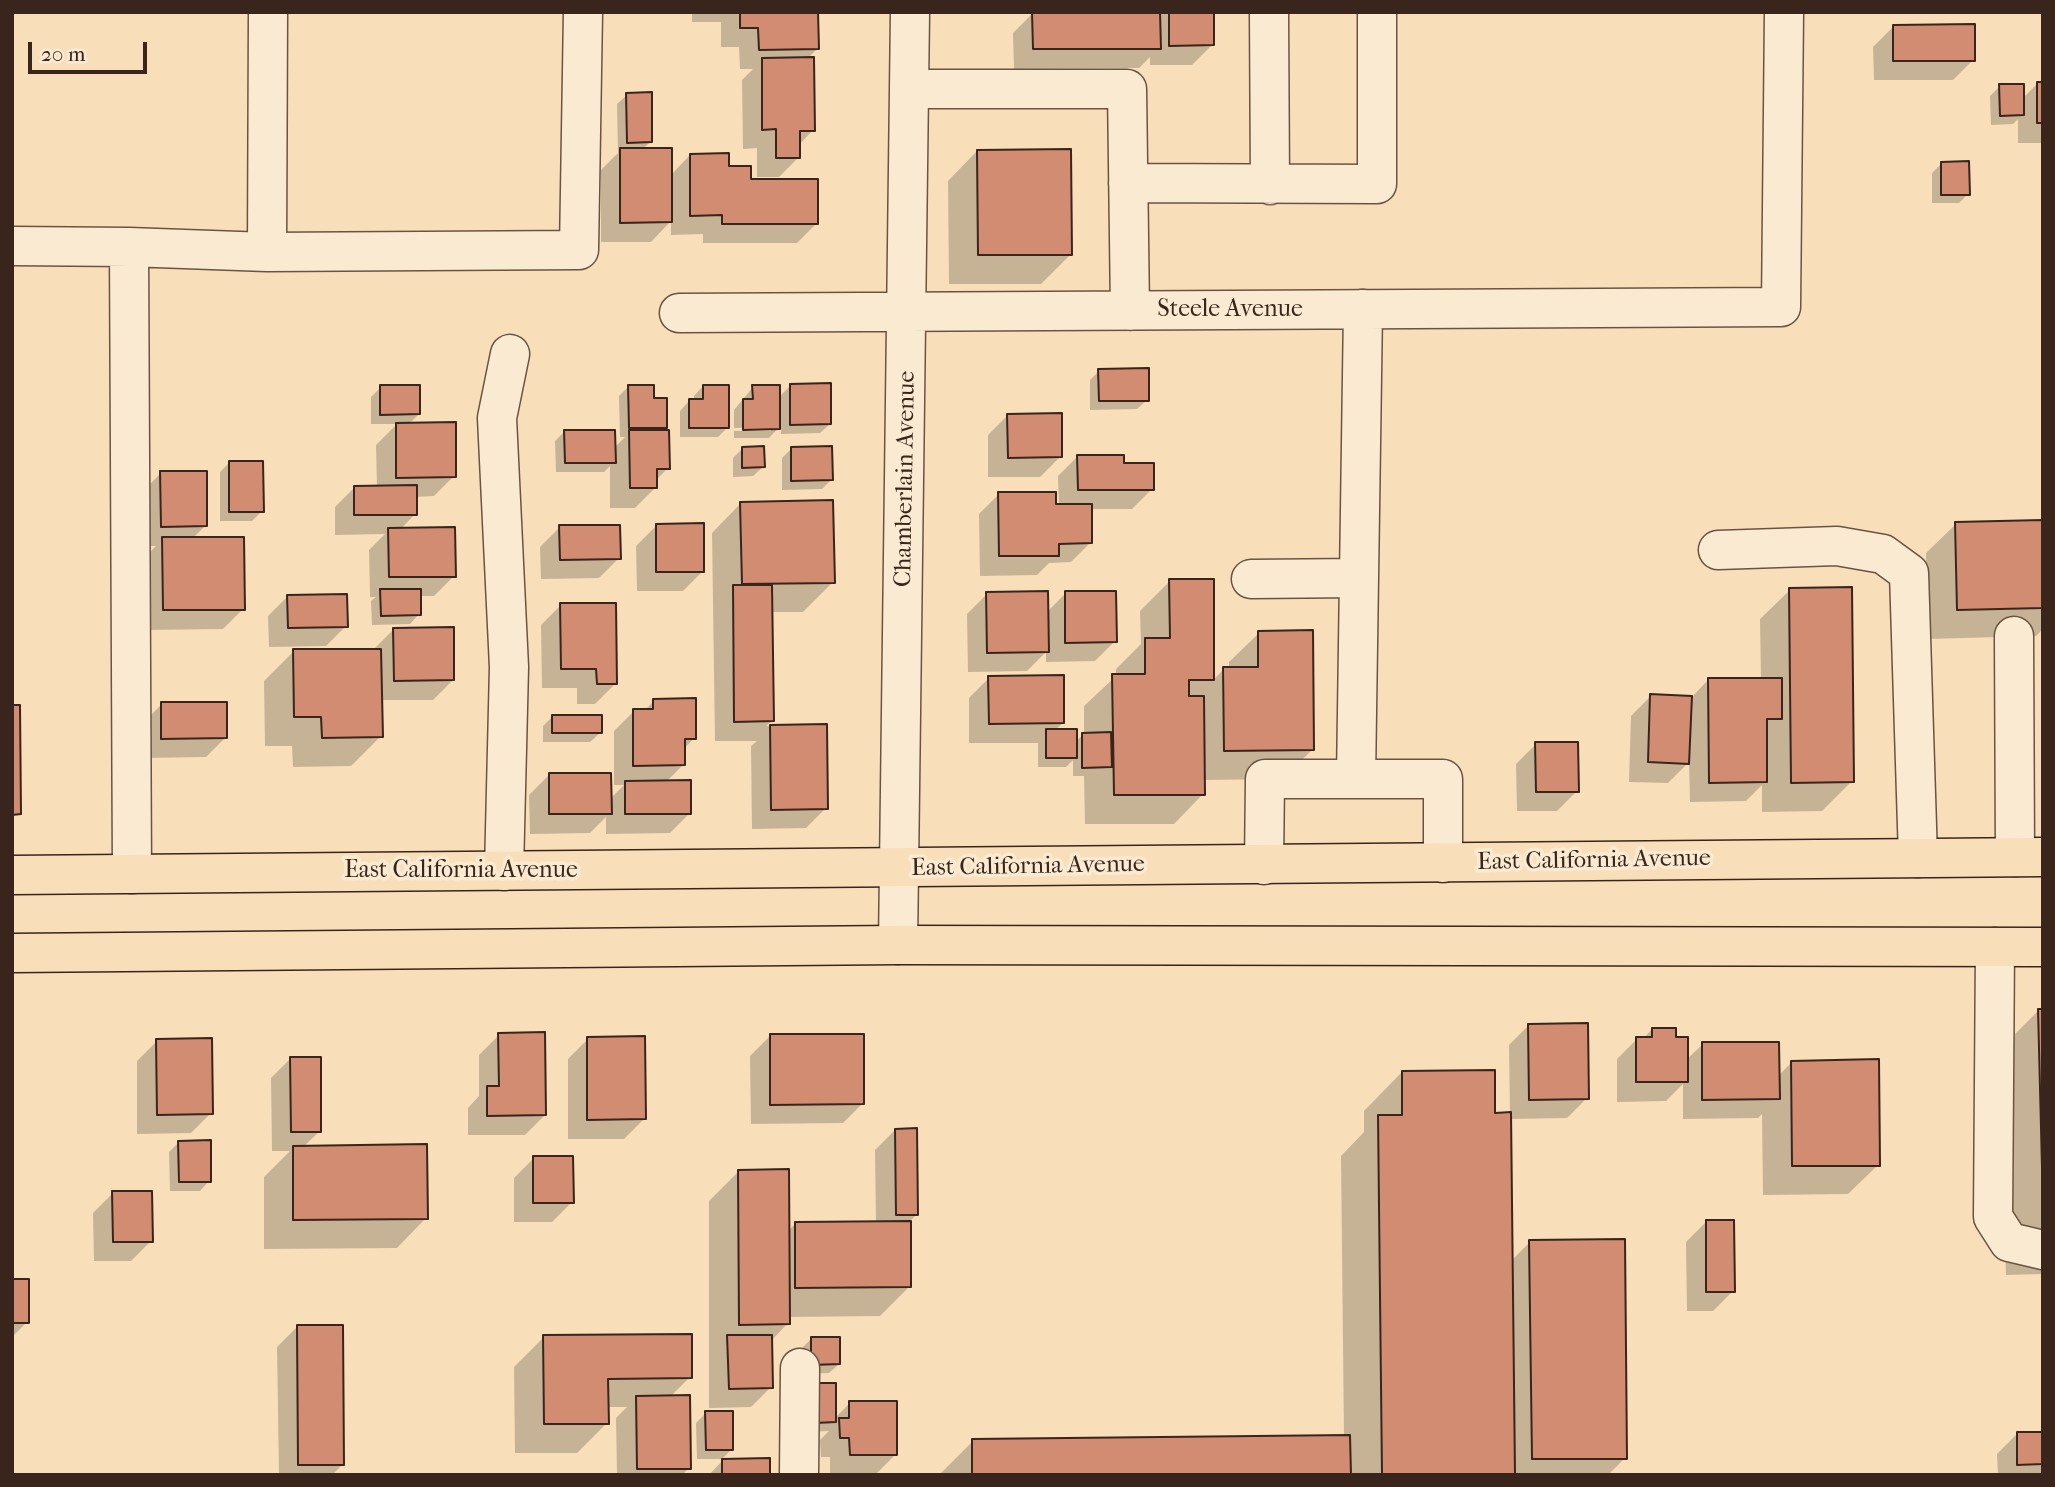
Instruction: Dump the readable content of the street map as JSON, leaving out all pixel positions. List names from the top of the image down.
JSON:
{
  "streets": {
    "main road": ["East California Avenue"],
    "street": ["Steele Avenue", "Chamberlain Avenue"]
  },
  "crossings": [
    ["Steele Avenue", "Chamberlain Avenue"],
    ["Chamberlain Avenue", "East California Avenue"]
  ],
  "scale_bar": "20 m"
}
